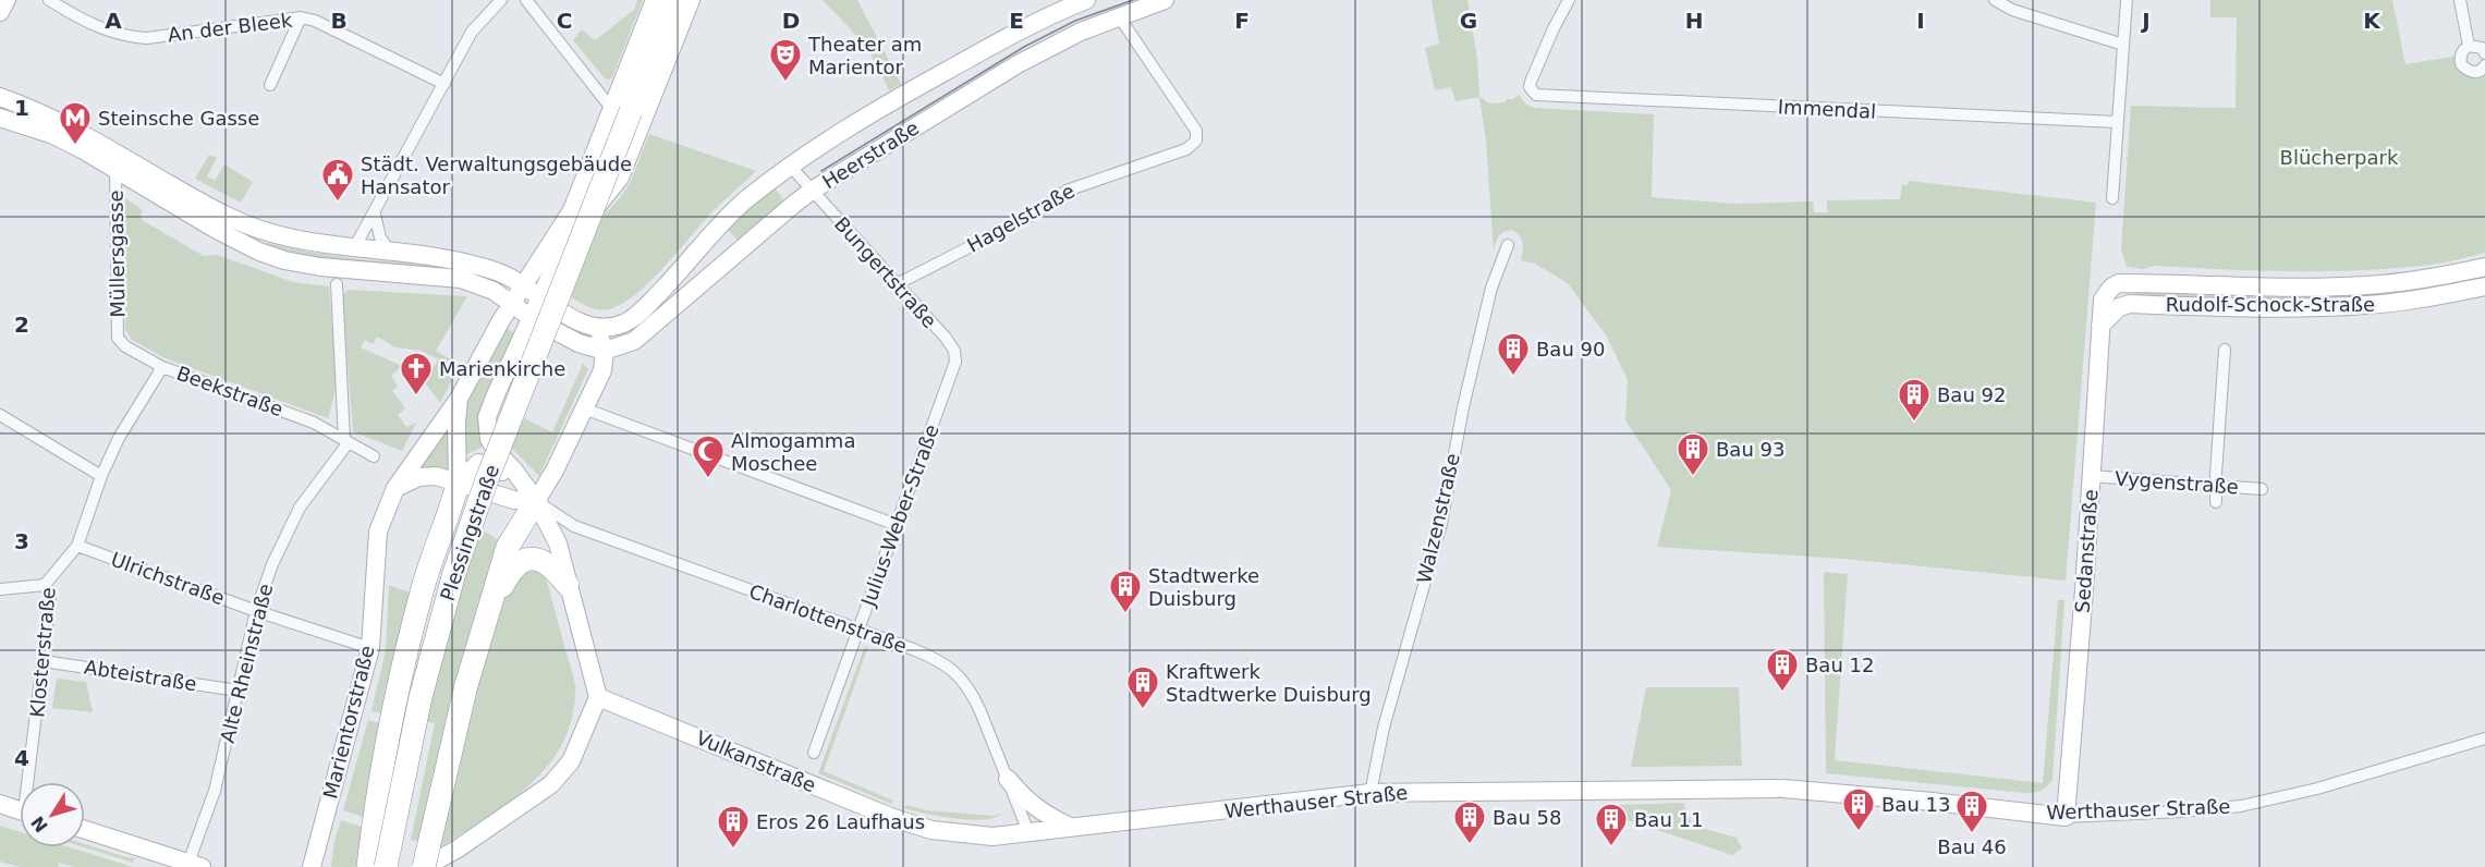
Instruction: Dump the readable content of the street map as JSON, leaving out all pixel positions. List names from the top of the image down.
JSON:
{
  "streets": {
    "highway": ["Plessingstraße"],
    "main road": [
      "Heerstraße",
      "Rudolf-Schock-Straße",
      "Sedanstraße",
      "Marientorstraße",
      "Vulkanstraße",
      "Werthauser Straße"
    ],
    "street": [
      "An der Bleek",
      "Immendal",
      "Hagelstraße",
      "Müllersgasse",
      "Bungertstraße",
      "Beekstraße",
      "Vygenstraße",
      "Julius-Weber-Straße",
      "Walzenstraße",
      "Ulrichstraße",
      "Charlottenstraße",
      "Klosterstraße",
      "Alte Rheinstraße",
      "Abteistraße"
    ]
  },
  "crossings": [
    ["Heerstraße", "Hagelstraße"],
    ["Heerstraße", "Bungertstraße"],
    ["Hagelstraße", "Bungertstraße"],
    ["Müllersgasse", "Beekstraße"],
    ["Bungertstraße", "Julius-Weber-Straße"],
    ["Rudolf-Schock-Straße", "Sedanstraße"],
    ["Beekstraße", "Klosterstraße"],
    ["Beekstraße", "Alte Rheinstraße"],
    ["Vygenstraße", "Sedanstraße"],
    ["Julius-Weber-Straße", "Charlottenstraße"],
    ["Walzenstraße", "Werthauser Straße"],
    ["Plessingstraße", "Marientorstraße"],
    ["Sedanstraße", "Werthauser Straße"],
    ["Ulrichstraße", "Klosterstraße"],
    ["Ulrichstraße", "Alte Rheinstraße"],
    ["Ulrichstraße", "Marientorstraße"],
    ["Charlottenstraße", "Vulkanstraße"],
    ["Charlottenstraße", "Werthauser Straße"],
    ["Klosterstraße", "Abteistraße"],
    ["Alte Rheinstraße", "Abteistraße"],
    ["Vulkanstraße", "Werthauser Straße"]
  ],
  "parks": ["Blücherpark"],
  "places": {
    "theatre": ["Theater am Marientor"],
    "metro station": ["Steinsche Gasse"],
    "public building": ["Städt. Verwaltungsgebäude Hansator"],
    "building": [
      "Bau 90",
      "Bau 92",
      "Bau 93",
      "Stadtwerke Duisburg",
      "Bau 12",
      "Kraftwerk Stadtwerke Duisburg",
      "Bau 13",
      "Bau 46",
      "Bau 58",
      "Bau 11",
      "Eros 26 Laufhaus"
    ],
    "church": ["Marienkirche"],
    "mosque": ["Almogamma Moschee"]
  },
  "north": "bottom left",
  "grid": {
    "columns": [
      "A",
      "B",
      "C",
      "D",
      "E",
      "F",
      "G",
      "H",
      "I",
      "J",
      "K"
    ],
    "rows": [
      "1",
      "2",
      "3",
      "4"
    ]
  }
}
